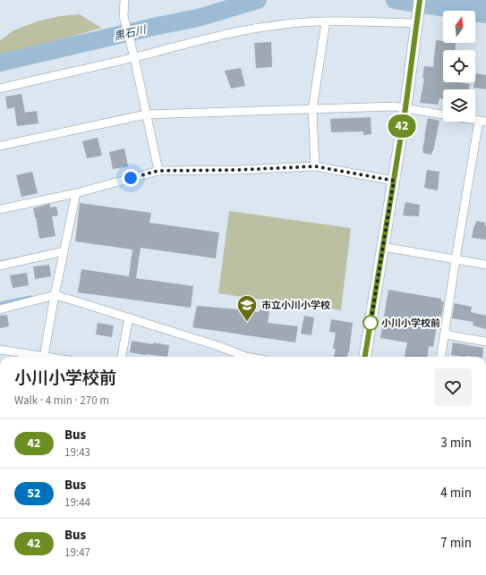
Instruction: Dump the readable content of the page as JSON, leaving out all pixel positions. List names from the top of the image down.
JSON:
{
  "water": ["黒石川"],
  "places": {
    "school or university": ["市立小川小学校"],
    "other": ["小川小学校前"]
  },
  "lines": ["bus line 42"],
  "north": "top",
  "page": {
    "on_map": "42",
    "heading": ["小川小学校前", "Walk · 4 min · 270 m"],
    "list": [
      {
        "mark": "42",
        "name": "Bus",
        "note": "19:43",
        "value": "3 min"
      },
      {
        "mark": "52",
        "name": "Bus",
        "note": "19:44",
        "value": "4 min"
      },
      {
        "mark": "42",
        "name": "Bus",
        "note": "19:47",
        "value": "7 min"
      }
    ]
  }
}
